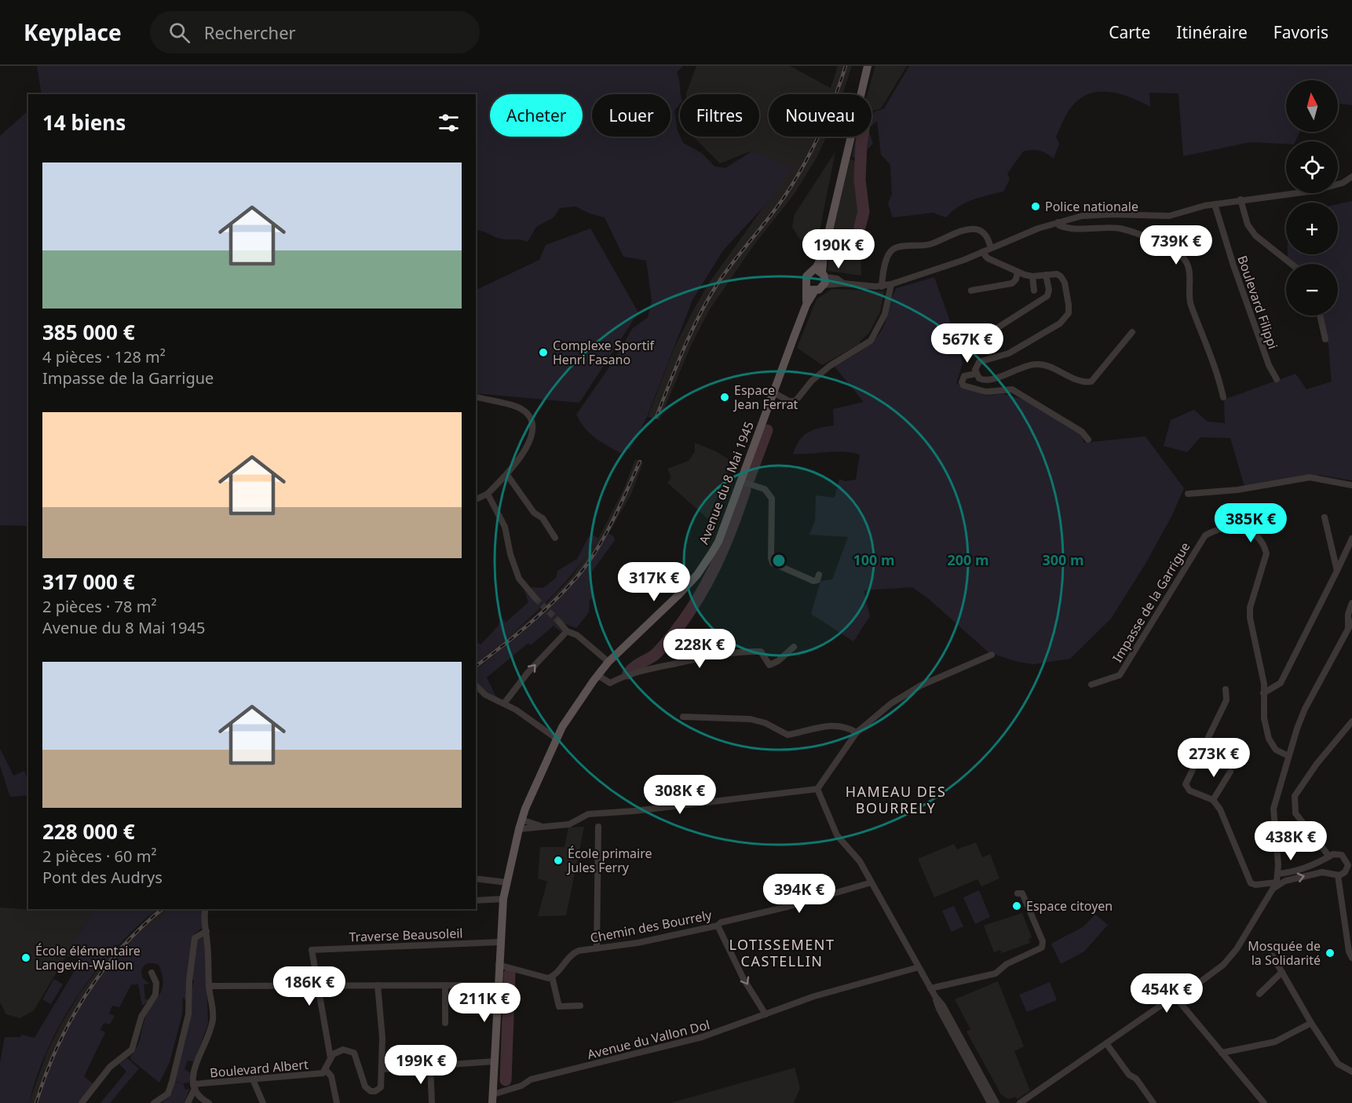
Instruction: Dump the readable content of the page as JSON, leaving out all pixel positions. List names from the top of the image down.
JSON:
{
  "streets": {
    "main road": ["Avenue du 8 Mai 1945"],
    "street": [
      "Boulevard Filippi",
      "Impasse de la Garrigue",
      "Chemin des Bourrely",
      "Traverse Beausoleil",
      "Avenue du Vallon Dol",
      "Boulevard Albert"
    ]
  },
  "crossings": [
    ["Avenue du 8 Mai 1945", "Traverse Beausoleil"],
    ["Avenue du 8 Mai 1945", "Avenue du Vallon Dol"]
  ],
  "districts": ["HAMEAU DES BOURRELY", "LOTISSEMENT CASTELLIN"],
  "places": [
    "Police nationale",
    "Complexe Sportif Henri Fasano",
    "Espace Jean Ferrat",
    "École primaire Jules Ferry",
    "Espace citoyen",
    "Mosquée de la Solidarité",
    "École élémentaire Langevin-Wallon"
  ],
  "north": "top",
  "page": {
    "header": "Keyplace",
    "search": "Rechercher",
    "nav": ["Carte", "Itinéraire", "Favoris"],
    "map_buttons": ["+", "−"],
    "chip": [
      "Acheter",
      "Louer",
      "Filtres",
      "Nouveau"
    ],
    "heading": "14 biens",
    "list": [
      {
        "name": "385 000 €",
        "note": "4 pièces · 128 m² · Impasse de la Garrigue"
      },
      {
        "name": "317 000 €",
        "note": "2 pièces · 78 m² · Avenue du 8 Mai 1945"
      },
      {
        "name": "228 000 €",
        "note": "2 pièces · 60 m² · Pont des Audrys"
      }
    ],
    "price": [
      "739K €",
      "190K €",
      "567K €",
      "385K €",
      "317K €",
      "228K €",
      "273K €",
      "308K €",
      "438K €",
      "394K €",
      "186K €",
      "454K €",
      "211K €",
      "199K €"
    ]
  },
  "rings": ["100 m", "200 m", "300 m"]
}
